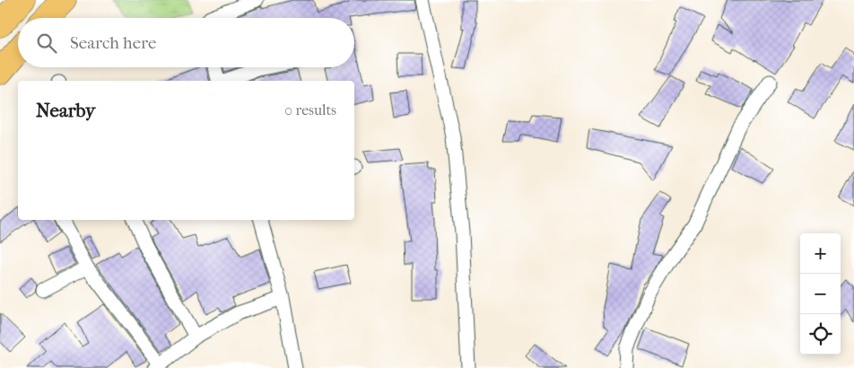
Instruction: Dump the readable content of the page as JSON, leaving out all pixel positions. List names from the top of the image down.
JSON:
{
  "page": {
    "search": "Search here",
    "heading": ["Nearby", "0 results"],
    "map_buttons": ["+", "−"]
  }
}
